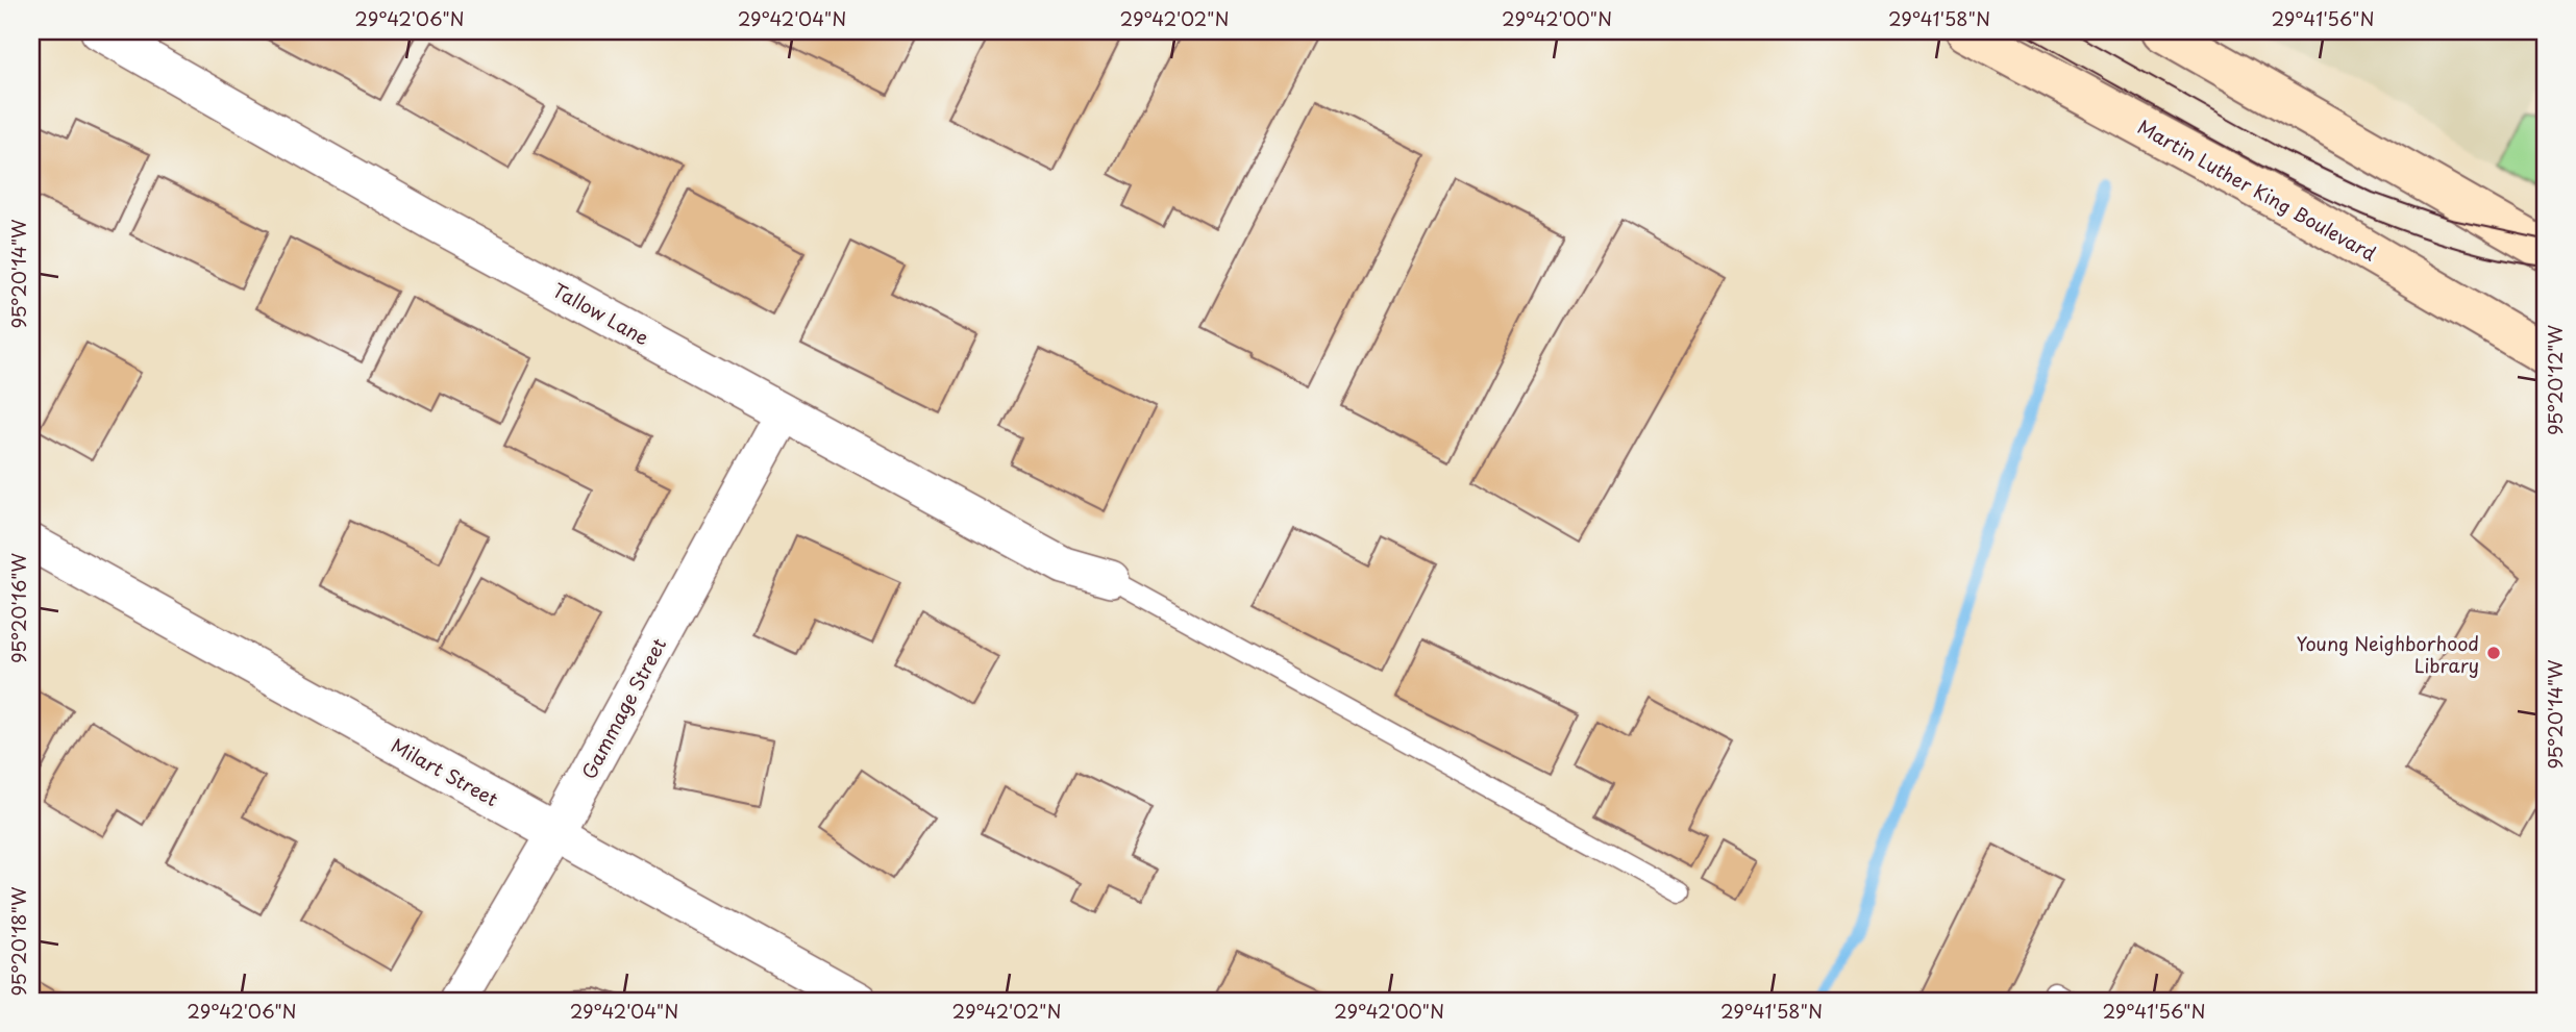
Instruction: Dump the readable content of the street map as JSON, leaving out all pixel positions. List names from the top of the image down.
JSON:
{
  "streets": {
    "main road": ["Martin Luther King Boulevard"],
    "street": ["Tallow Lane", "Gammage Street", "Milart Street"]
  },
  "crossings": [
    ["Tallow Lane", "Gammage Street"],
    ["Gammage Street", "Milart Street"]
  ],
  "places": ["Young Neighborhood Library"],
  "coordinates": [
    "29°42'06\"N",
    "29°42'04\"N",
    "29°42'02\"N",
    "29°42'00\"N",
    "29°41'58\"N",
    "29°41'56\"N",
    "95°20'14\"W",
    "95°20'12\"W",
    "95°20'16\"W",
    "95°20'18\"W"
  ]
}
